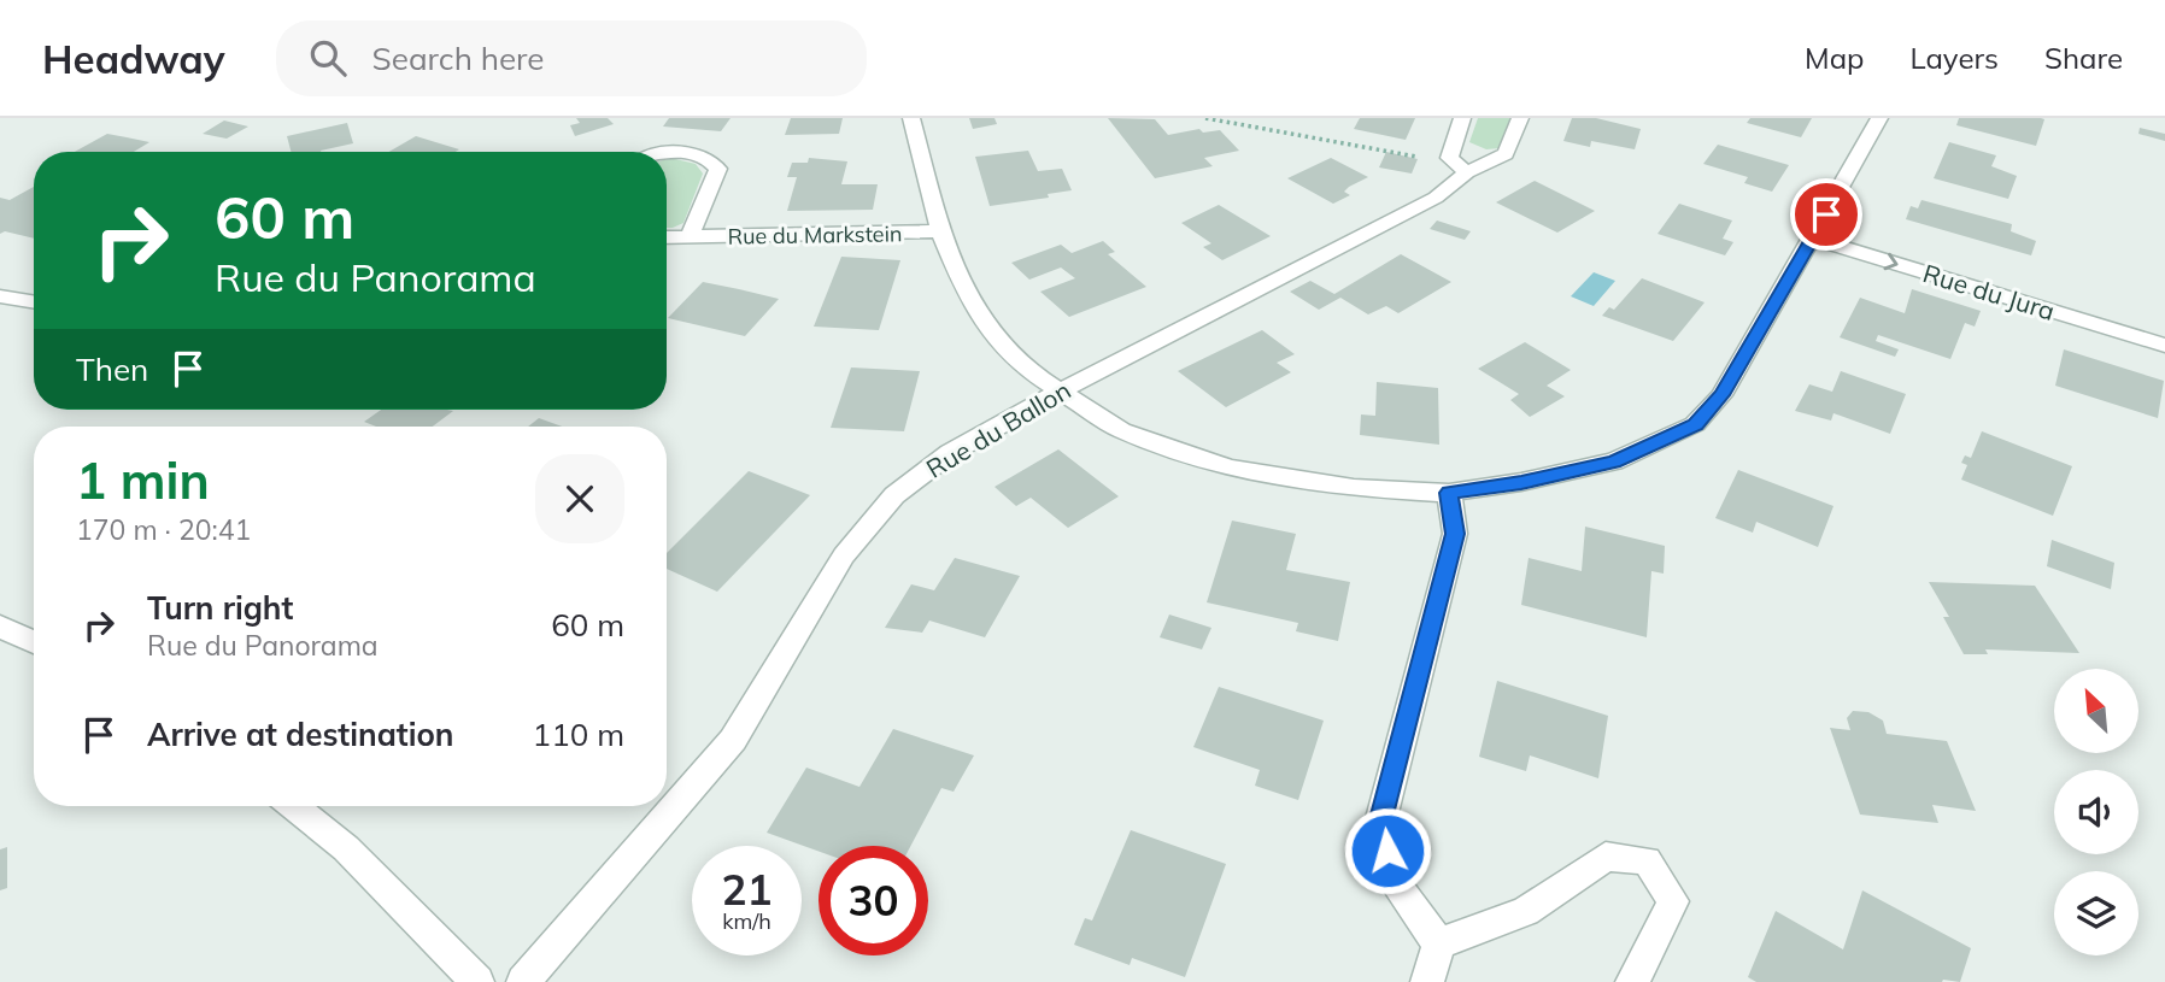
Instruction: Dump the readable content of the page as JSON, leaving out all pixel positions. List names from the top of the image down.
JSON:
{
  "streets": {
    "street": ["Rue du Markstein", "Rue du Jura", "Rue du Ballon"]
  },
  "one_way": ["Rue du Jura"],
  "north": "top left",
  "page": {
    "header": "Headway",
    "search": "Search here",
    "nav": ["Map", "Layers", "Share"],
    "turn": ["60 m", "Rue du Panorama"],
    "then": "Then",
    "heading": ["1 min", "170 m · 20:41"],
    "list": [
      {
        "name": "Turn right",
        "note": "Rue du Panorama",
        "value": "60 m"
      },
      {
        "name": "Arrive at destination",
        "value": "110 m"
      }
    ],
    "speed": "21 km/h",
    "limit": "30"
  }
}
